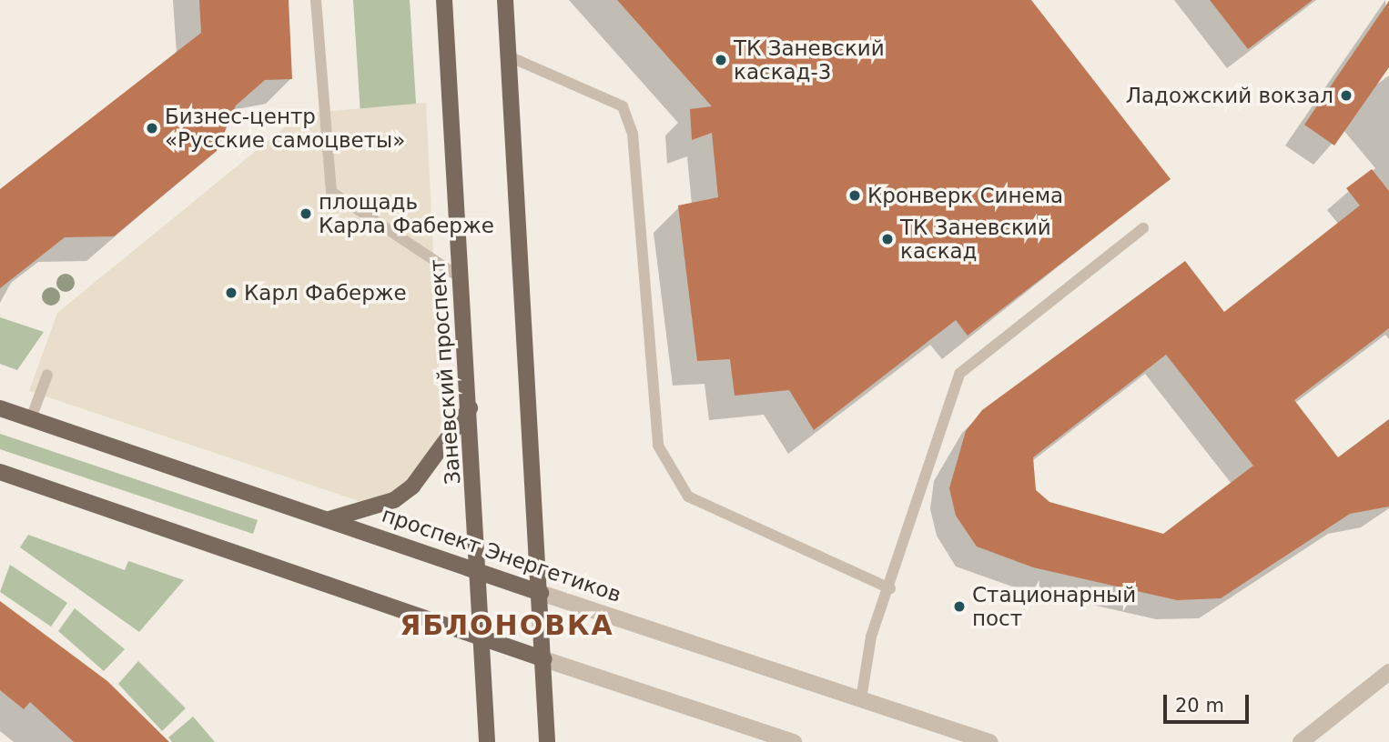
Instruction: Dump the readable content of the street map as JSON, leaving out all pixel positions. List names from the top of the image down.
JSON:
{
  "streets": {
    "main road": ["Заневский проспект", "проспект Энергетиков"]
  },
  "crossings": [
    ["Заневский проспект", "проспект Энергетиков"]
  ],
  "districts": ["ЯБЛОНОВКА"],
  "places": [
    "ТК Заневский каскад-3",
    "Ладожский вокзал",
    "Бизнес-центр «Русские самоцветы»",
    "Кронверк Синема",
    "площадь Карла Фаберже",
    "ТК Заневский каскад",
    "Карл Фаберже",
    "Стационарный пост"
  ],
  "scale_bar": "20 m"
}
